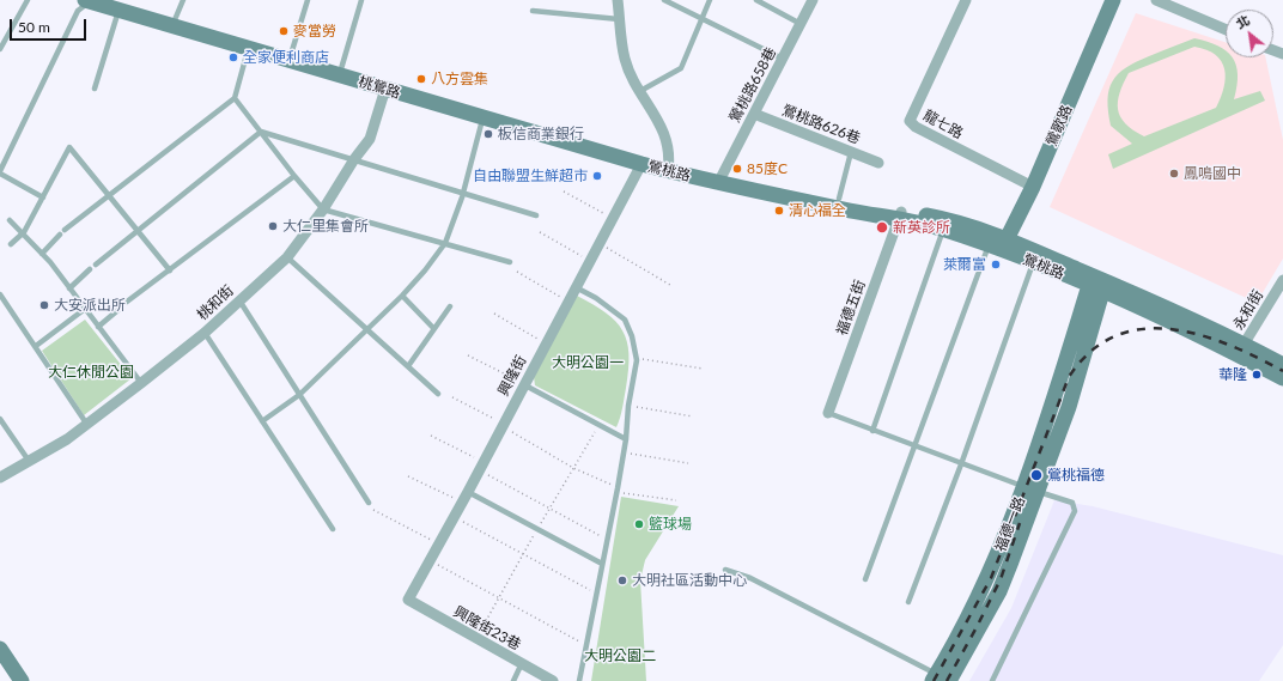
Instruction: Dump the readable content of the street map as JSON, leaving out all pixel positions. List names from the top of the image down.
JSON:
{
  "streets": {
    "main road": [
      "桃鶯路",
      "鶯歌路",
      "鶯桃路",
      "福德一路"
    ],
    "street": [
      "鶯桃路658巷",
      "鶯桃路626巷",
      "龍七路",
      "桃和街",
      "福德五街",
      "永和街",
      "興隆街",
      "興隆街23巷"
    ]
  },
  "crossings": [
    ["鶯桃路658巷", "鶯桃路626巷"],
    ["鶯桃路658巷", "鶯桃路"],
    ["桃鶯路", "鶯桃路"],
    ["桃鶯路", "桃和街"],
    ["桃鶯路", "興隆街"],
    ["龍七路", "鶯歌路"],
    ["鶯歌路", "鶯桃路"],
    ["鶯桃路", "福德五街"],
    ["鶯桃路", "永和街"],
    ["鶯桃路", "興隆街"],
    ["鶯桃路", "福德一路"],
    ["興隆街", "興隆街23巷"]
  ],
  "parks": ["大明公園一", "大仁休閒公園", "大明公園二"],
  "places": [
    "麥當勞",
    "全家便利商店",
    "八方雲集",
    "板信商業銀行",
    "85度C",
    "鳳鳴國中",
    "自由聯盟生鮮超市",
    "清心福全",
    "大仁里集會所",
    "新英診所",
    "萊爾富",
    "大安派出所",
    "華隆",
    "鶯桃福德",
    "籃球場",
    "大明社區活動中心"
  ],
  "scale_bar": "50 m",
  "north": "top left"
}
